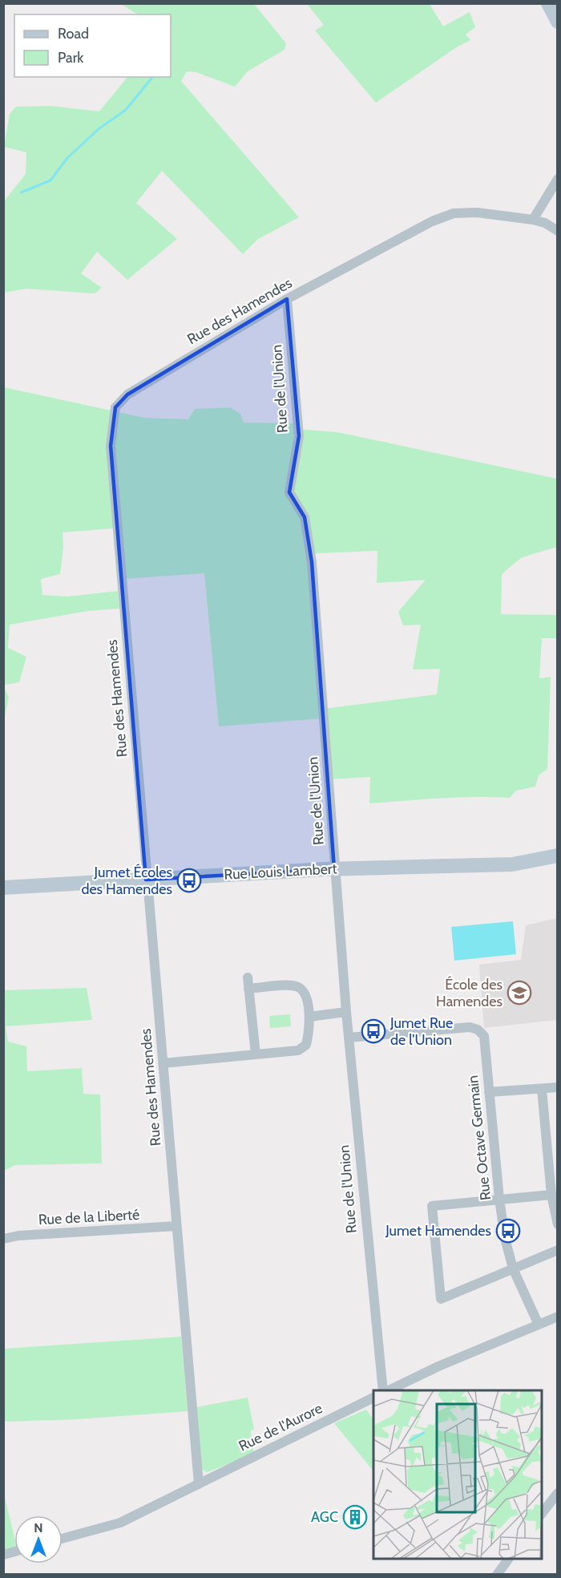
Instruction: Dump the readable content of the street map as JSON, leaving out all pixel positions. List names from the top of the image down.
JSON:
{
  "streets": {
    "street": [
      "Rue des Hamendes",
      "Rue de l'Union",
      "Rue Louis Lambert",
      "Rue Octave Germain",
      "Rue de la Liberté",
      "Rue de l'Aurore"
    ]
  },
  "crossings": [
    ["Rue des Hamendes", "Rue de l'Union"],
    ["Rue des Hamendes", "Rue Louis Lambert"],
    ["Rue des Hamendes", "Rue de la Liberté"],
    ["Rue des Hamendes", "Rue de l'Aurore"],
    ["Rue de l'Union", "Rue Louis Lambert"],
    ["Rue de l'Union", "Rue Octave Germain"]
  ],
  "places": {
    "bus stop": ["Jumet Écoles des Hamendes", "Jumet Rue de l'Union", "Jumet Hamendes"],
    "school or university": ["École des Hamendes"],
    "building": ["AGC"]
  },
  "legend": ["Road", "Park"],
  "north": "top"
}
